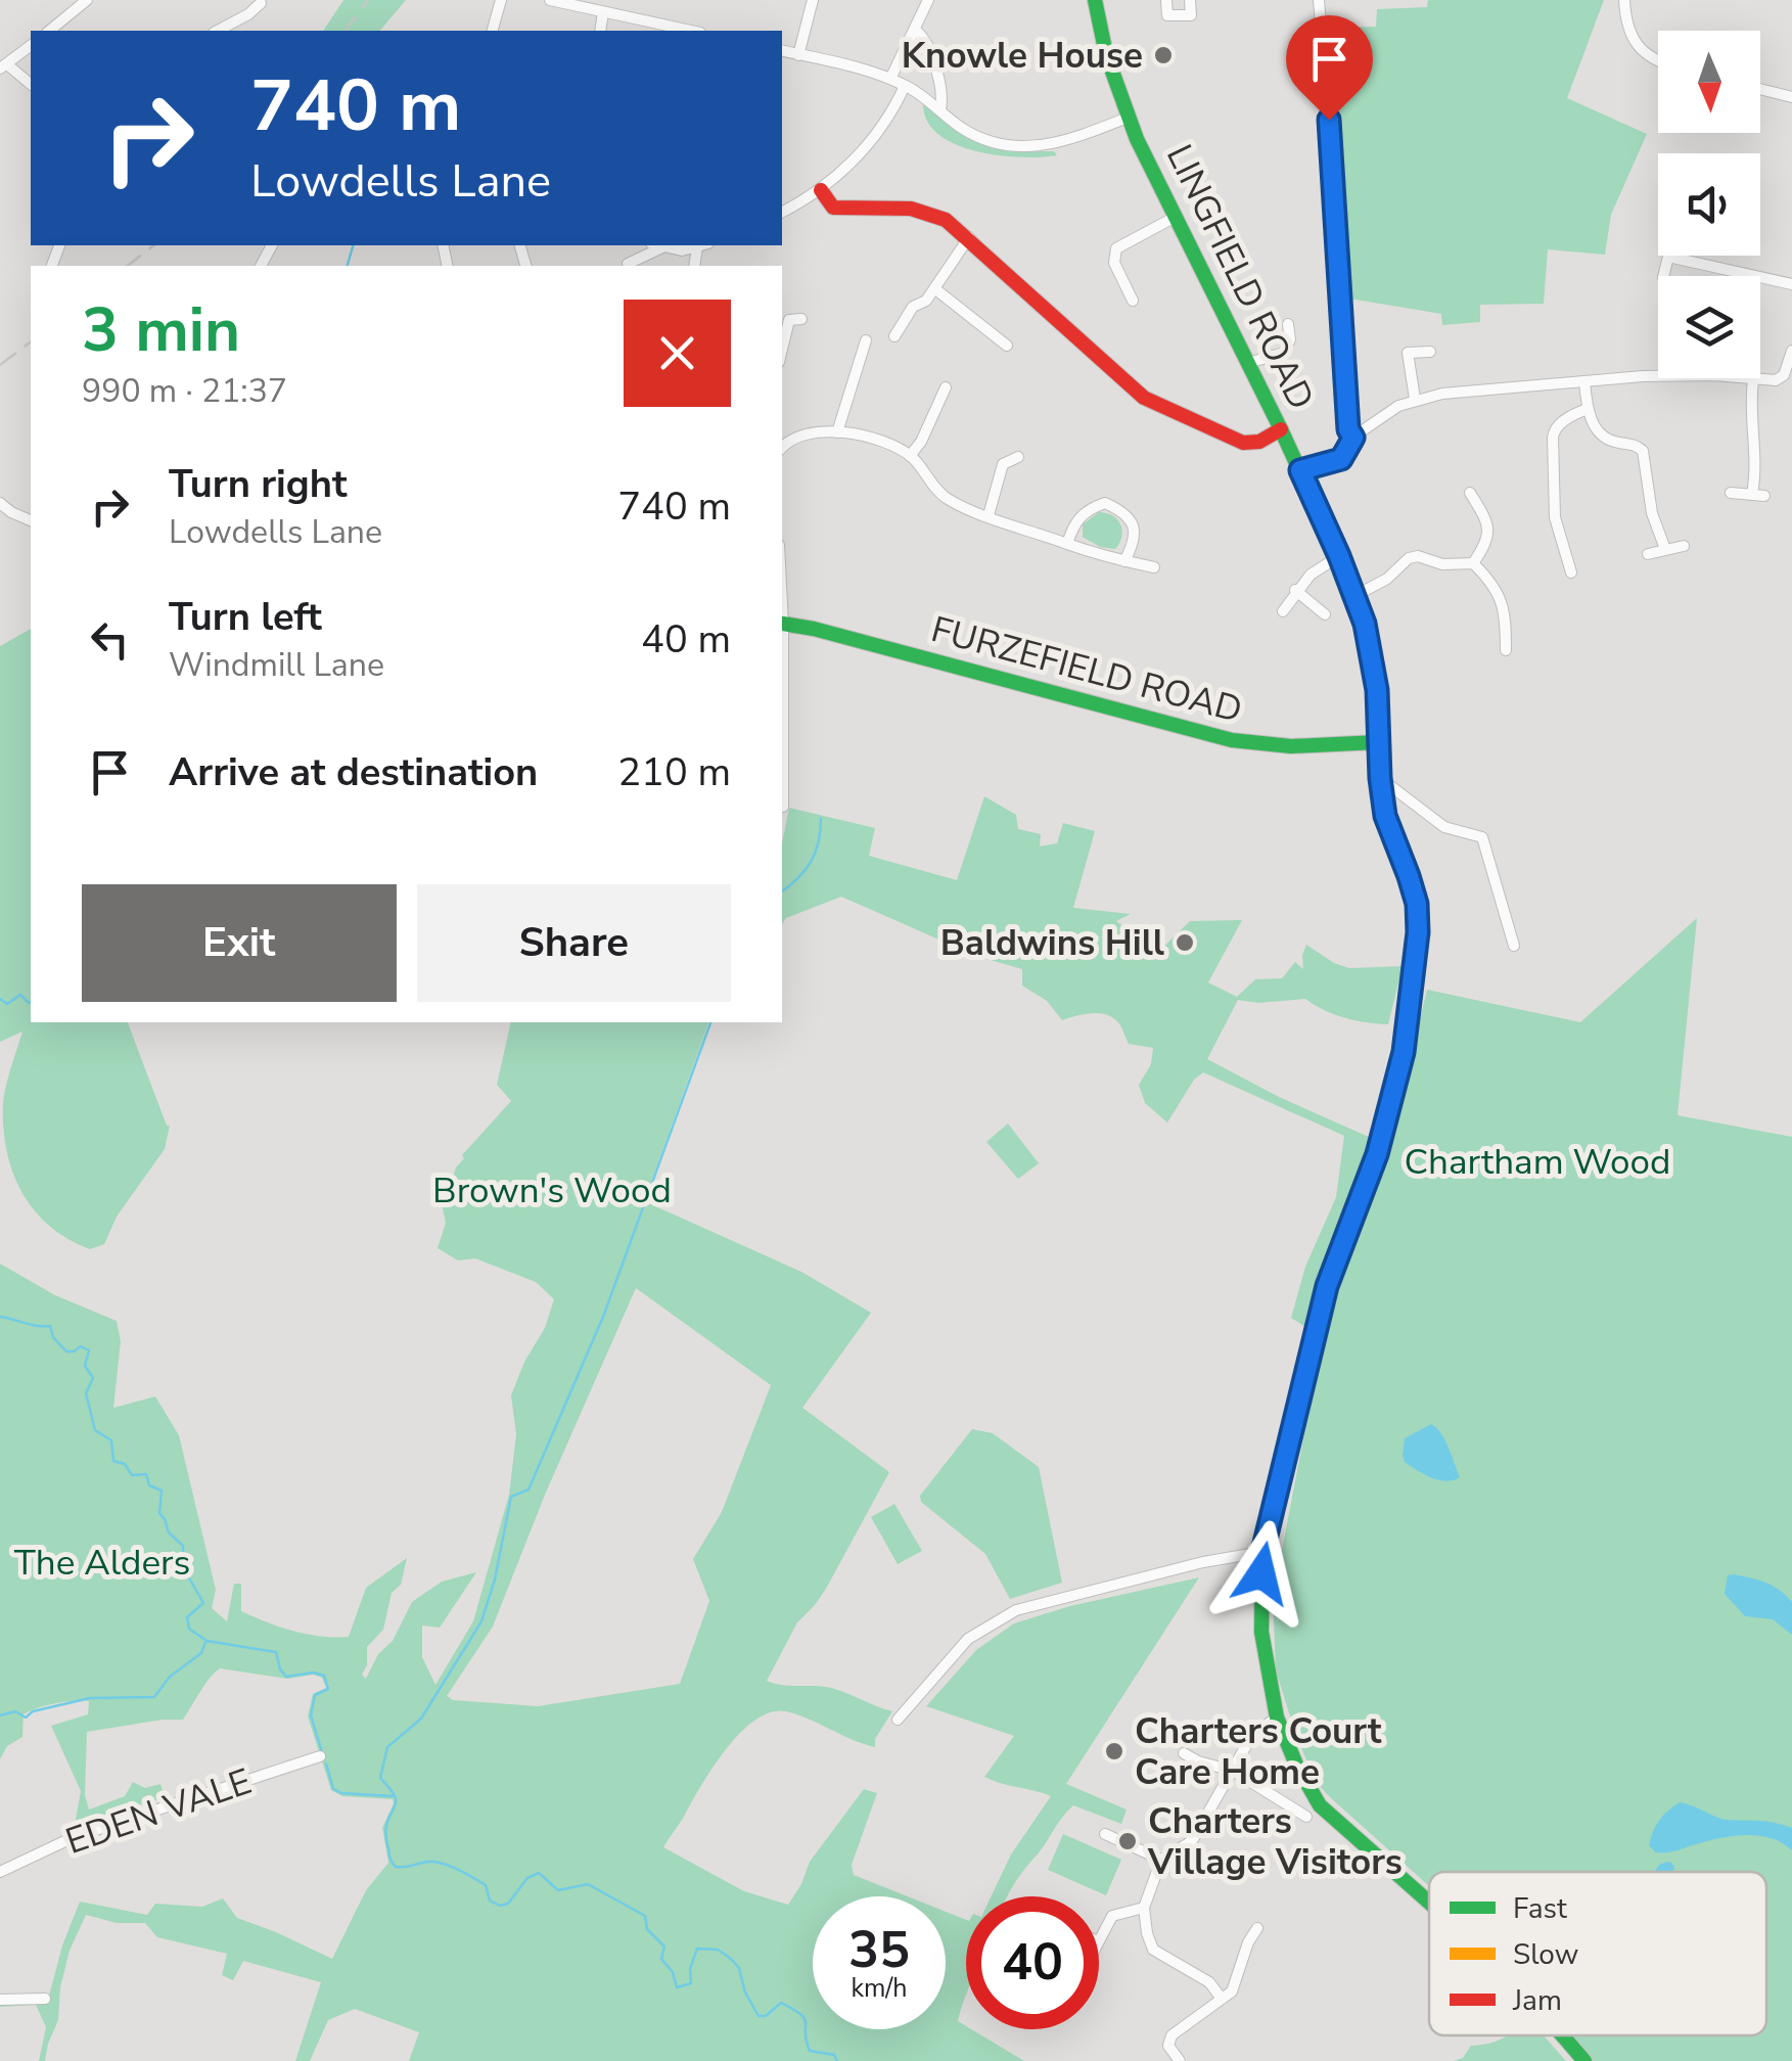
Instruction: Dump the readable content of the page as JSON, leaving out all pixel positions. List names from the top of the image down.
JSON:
{
  "streets": {
    "street": ["LINGFIELD ROAD", "FURZEFIELD ROAD", "EDEN VALE"]
  },
  "crossings": [
    ["LINGFIELD ROAD", "FURZEFIELD ROAD"]
  ],
  "parks": ["Chartham Wood", "Brown's Wood", "The Alders"],
  "places": [
    "Knowle House",
    "Baldwins Hill",
    "Charters Court Care Home",
    "Charters Village Visitors"
  ],
  "legend": ["Fast", "Slow", "Jam"],
  "north": "bottom",
  "page": {
    "turn": ["740 m", "Lowdells Lane"],
    "heading": ["3 min", "990 m · 21:37"],
    "list": [
      {
        "name": "Turn right",
        "note": "Lowdells Lane",
        "value": "740 m"
      },
      {
        "name": "Turn left",
        "note": "Windmill Lane",
        "value": "40 m"
      },
      {
        "name": "Arrive at destination",
        "value": "210 m"
      }
    ],
    "buttons": ["Exit", "Share"],
    "speed": "35 km/h",
    "limit": "40"
  }
}
